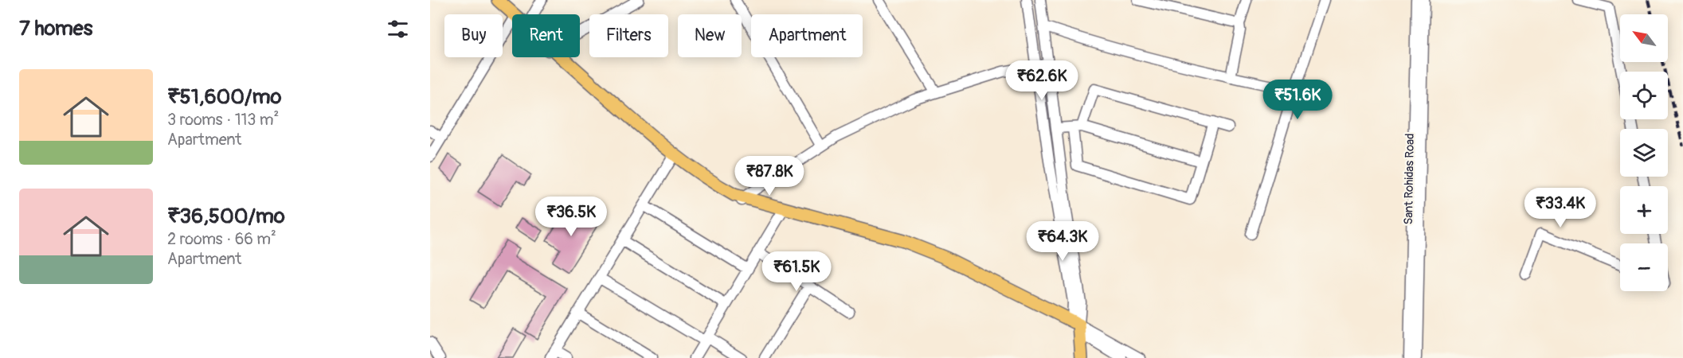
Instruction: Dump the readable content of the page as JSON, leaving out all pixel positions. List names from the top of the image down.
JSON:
{
  "streets": {
    "street": ["Sant Rohidas Road"]
  },
  "north": "top left",
  "page": {
    "heading": "7 homes",
    "map_buttons": ["+", "−"],
    "chip": [
      "Buy",
      "Rent",
      "Filters",
      "New",
      "Apartment"
    ],
    "list": [
      {
        "name": "₹51,600/mo",
        "note": "3 rooms · 113 m² · Apartment"
      },
      {
        "name": "₹36,500/mo",
        "note": "2 rooms · 66 m² · Apartment"
      }
    ],
    "price": [
      "₹62.6K",
      "₹51.6K",
      "₹87.8K",
      "₹33.4K",
      "₹36.5K",
      "₹64.3K",
      "₹61.5K"
    ]
  }
}
